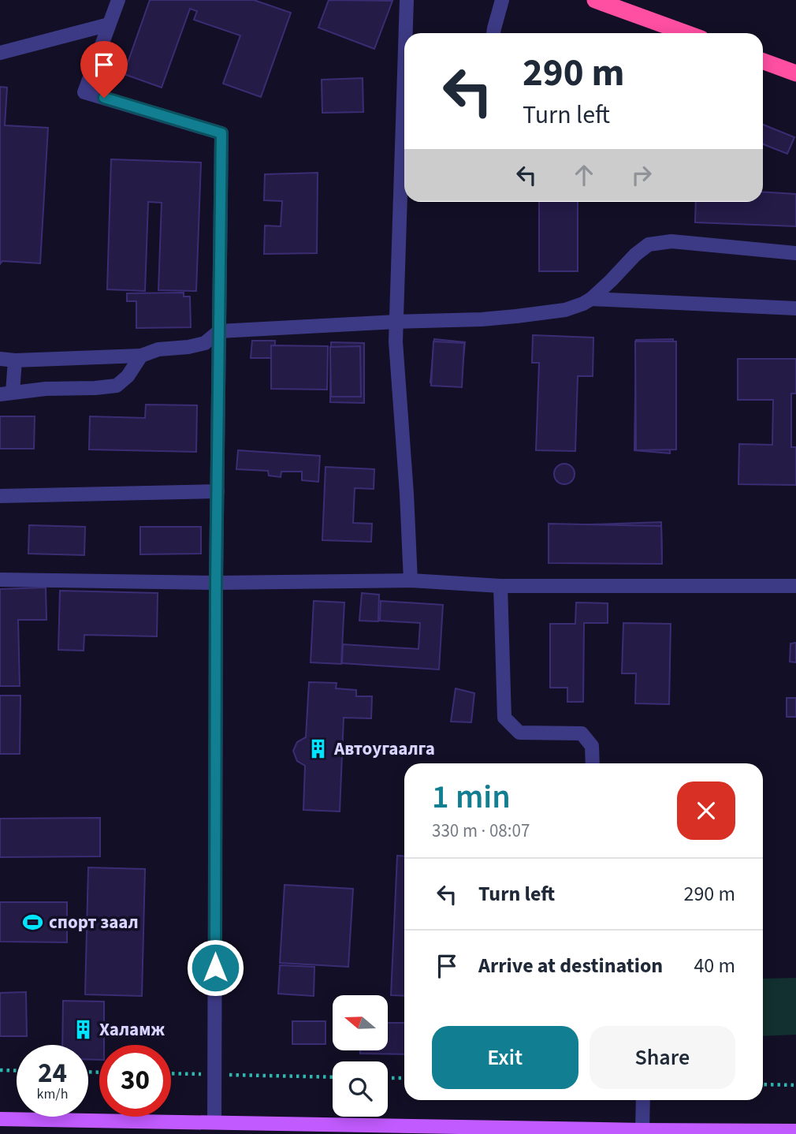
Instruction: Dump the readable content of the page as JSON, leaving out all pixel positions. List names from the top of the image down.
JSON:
{
  "places": {
    "building": ["Автоугаалга", "Халамж"],
    "sports": ["спорт заал"]
  },
  "north": "left",
  "page": {
    "turn": ["290 m", "Turn left"],
    "heading": ["1 min", "330 m · 08:07"],
    "list": [
      {
        "name": "Turn left",
        "value": "290 m"
      },
      {
        "name": "Arrive at destination",
        "value": "40 m"
      }
    ],
    "buttons": ["Exit", "Share"],
    "speed": "24 km/h",
    "limit": "30"
  }
}
